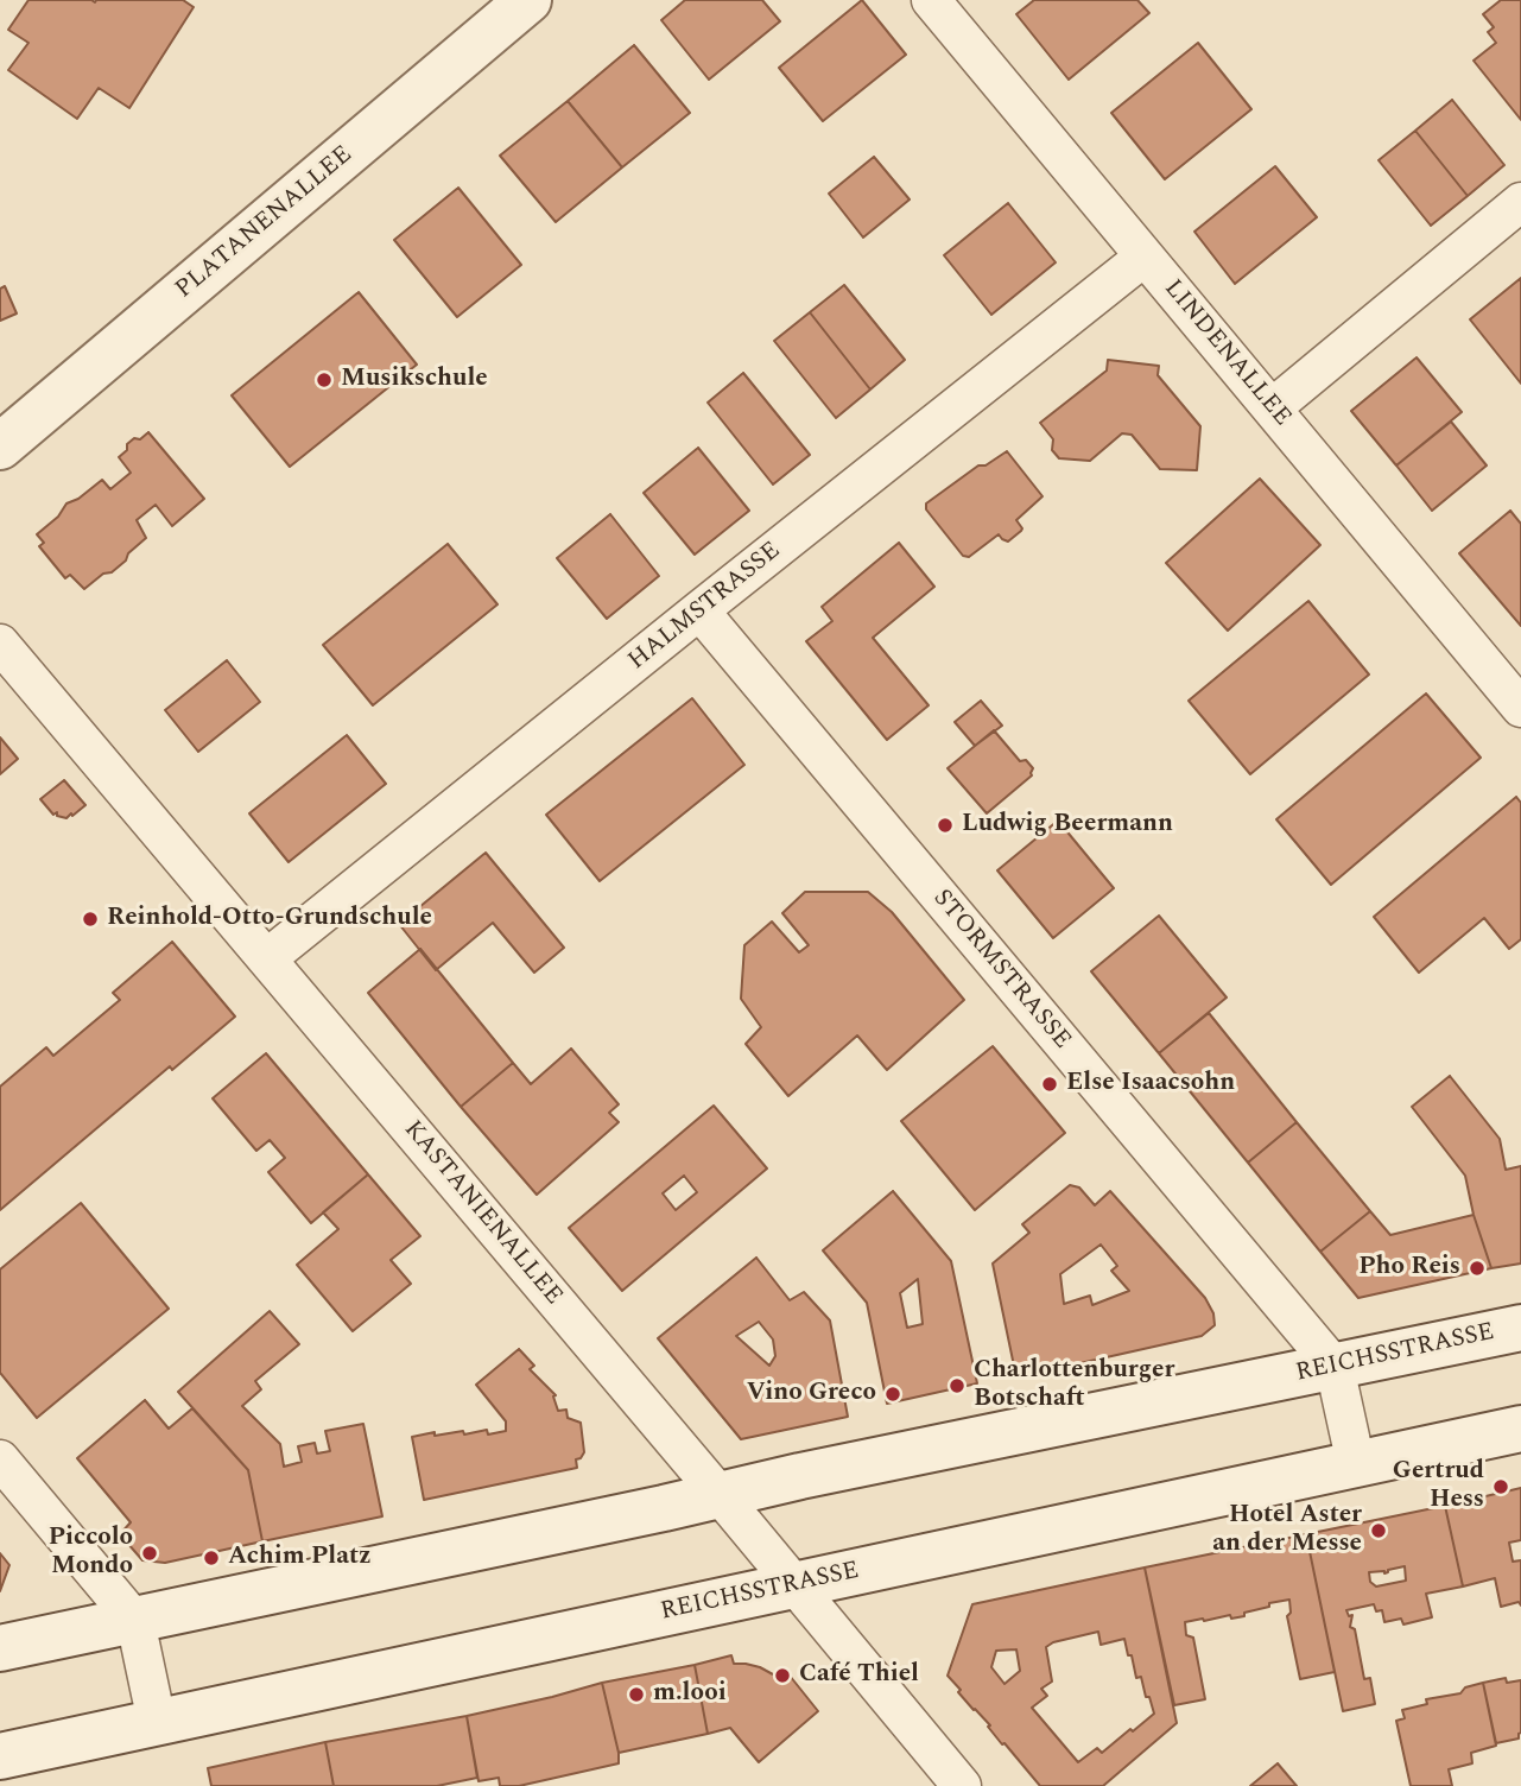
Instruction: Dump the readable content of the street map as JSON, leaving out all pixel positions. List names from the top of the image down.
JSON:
{
  "streets": {
    "main road": ["PLATANENALLEE", "REICHSSTRASSE"],
    "street": [
      "LINDENALLEE",
      "HALMSTRASSE",
      "STORMSTRASSE",
      "KASTANIENALLEE"
    ]
  },
  "crossings": [
    ["LINDENALLEE", "HALMSTRASSE"],
    ["HALMSTRASSE", "STORMSTRASSE"],
    ["HALMSTRASSE", "KASTANIENALLEE"],
    ["STORMSTRASSE", "REICHSSTRASSE"],
    ["KASTANIENALLEE", "REICHSSTRASSE"]
  ],
  "places": [
    "Musikschule",
    "Ludwig Beermann",
    "Reinhold-Otto-Grundschule",
    "Else Isaacsohn",
    "Pho Reis",
    "Charlottenburger Botschaft",
    "Vino Greco",
    "Gertrud Hess",
    "Hotel Aster an der Messe",
    "Piccolo Mondo",
    "Achim Platz",
    "Café Thiel",
    "m.looi"
  ]
}
